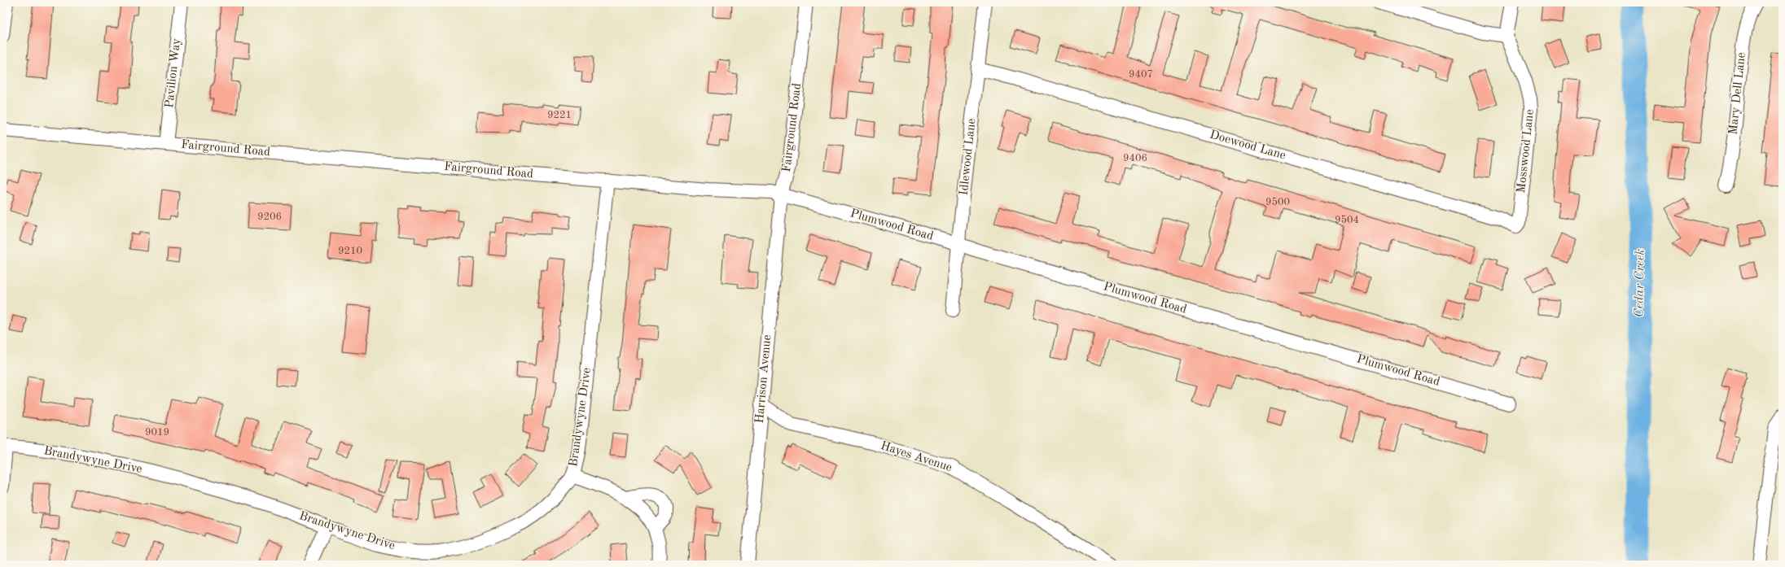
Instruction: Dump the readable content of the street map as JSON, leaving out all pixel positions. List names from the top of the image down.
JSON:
{
  "streets": {
    "street": [
      "Pavilion Way",
      "Mary Dell Lane",
      "Fairground Road",
      "Doewood Lane",
      "Mosswood Lane",
      "Idlewood Lane",
      "Plumwood Road",
      "Harrison Avenue",
      "Brandywyne Drive",
      "Hayes Avenue"
    ]
  },
  "crossings": [
    ["Pavilion Way", "Fairground Road"],
    ["Fairground Road", "Plumwood Road"],
    ["Fairground Road", "Harrison Avenue"],
    ["Fairground Road", "Brandywyne Drive"],
    ["Doewood Lane", "Mosswood Lane"],
    ["Doewood Lane", "Idlewood Lane"],
    ["Idlewood Lane", "Plumwood Road"],
    ["Plumwood Road", "Harrison Avenue"],
    ["Harrison Avenue", "Hayes Avenue"]
  ],
  "water": ["Cedar Creek"],
  "house_numbers": [
    "9407",
    "9221",
    "9406",
    "9500",
    "9206",
    "9504",
    "9210",
    "9019"
  ]
}
